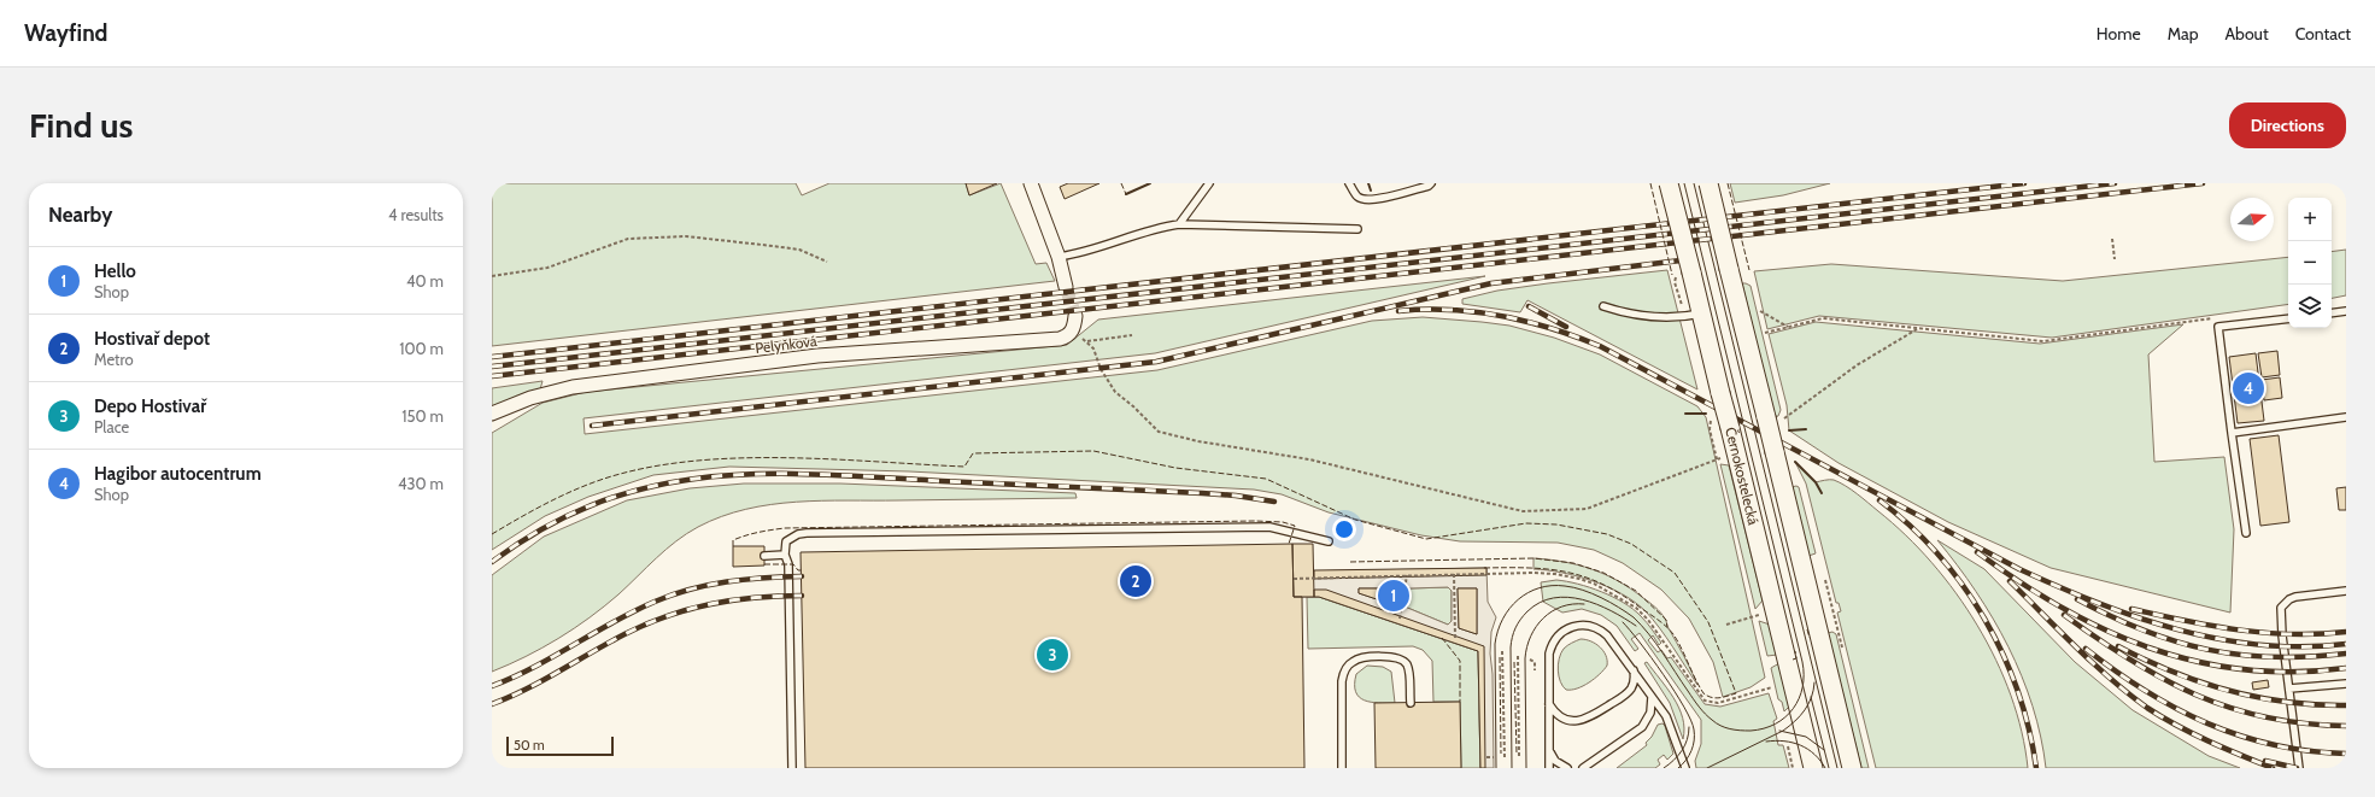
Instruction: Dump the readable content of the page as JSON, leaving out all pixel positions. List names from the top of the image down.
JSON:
{
  "streets": {
    "main road": ["Černokostelecká"],
    "street": ["Pelyňková"]
  },
  "scale_bar": "50 m",
  "north": "right",
  "page": {
    "header": "Wayfind",
    "nav": [
      "Home",
      "Map",
      "About",
      "Contact"
    ],
    "buttons": "Directions",
    "title": "Find us",
    "heading": ["Nearby", "4 results"],
    "map_buttons": ["+", "−"],
    "list": [
      {
        "mark": "1",
        "name": "Hello",
        "note": "Shop",
        "value": "40 m"
      },
      {
        "mark": "2",
        "name": "Hostivař depot",
        "note": "Metro",
        "value": "100 m"
      },
      {
        "mark": "3",
        "name": "Depo Hostivař",
        "note": "Place",
        "value": "150 m"
      },
      {
        "mark": "4",
        "name": "Hagibor autocentrum",
        "note": "Shop",
        "value": "430 m"
      }
    ],
    "pins": [
      "4",
      "2",
      "1",
      "3"
    ],
    "scale": "50 m"
  }
}
